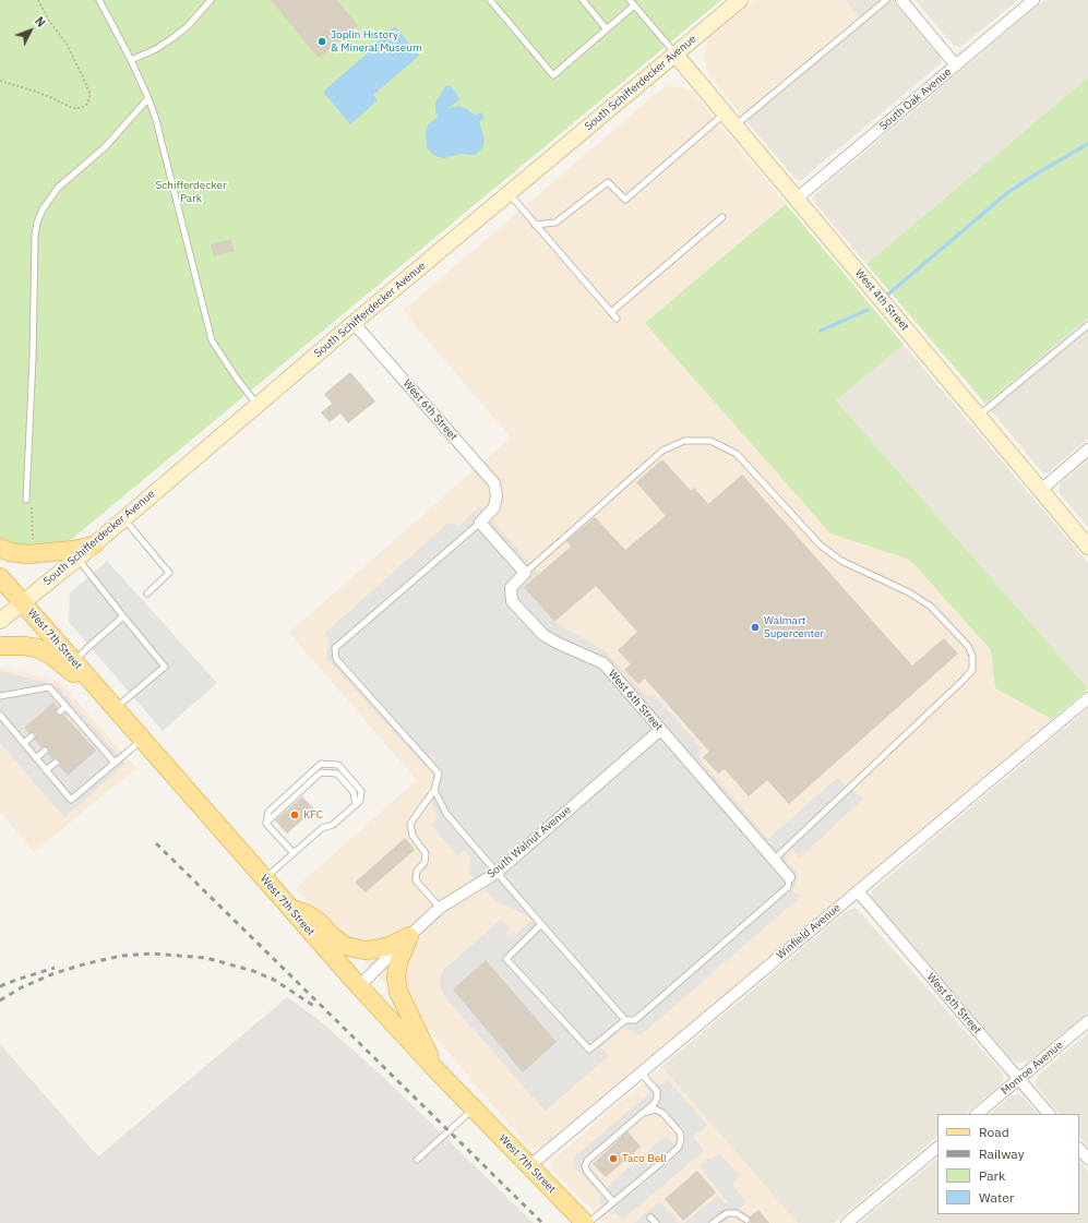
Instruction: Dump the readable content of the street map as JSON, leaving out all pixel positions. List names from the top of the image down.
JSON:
{
  "streets": {
    "main road": ["South Schifferdecker Avenue", "West 4th Street", "West 7th Street"],
    "street": [
      "South Oak Avenue",
      "West 6th Street",
      "South Walnut Avenue",
      "Winfield Avenue",
      "Monroe Avenue"
    ]
  },
  "crossings": [
    ["South Schifferdecker Avenue", "West 4th Street"],
    ["South Schifferdecker Avenue", "West 6th Street"],
    ["South Schifferdecker Avenue", "West 7th Street"],
    ["South Oak Avenue", "West 4th Street"],
    ["West 6th Street", "South Walnut Avenue"],
    ["West 6th Street", "Winfield Avenue"],
    ["West 6th Street", "Monroe Avenue"],
    ["West 7th Street", "South Walnut Avenue"],
    ["West 7th Street", "Winfield Avenue"]
  ],
  "parks": ["Schifferdecker Park"],
  "places": [
    "Joplin History & Mineral Museum",
    "Walmart Supercenter",
    "KFC",
    "Taco Bell"
  ],
  "legend": [
    "Road",
    "Railway",
    "Park",
    "Water"
  ],
  "north": "top right"
}
